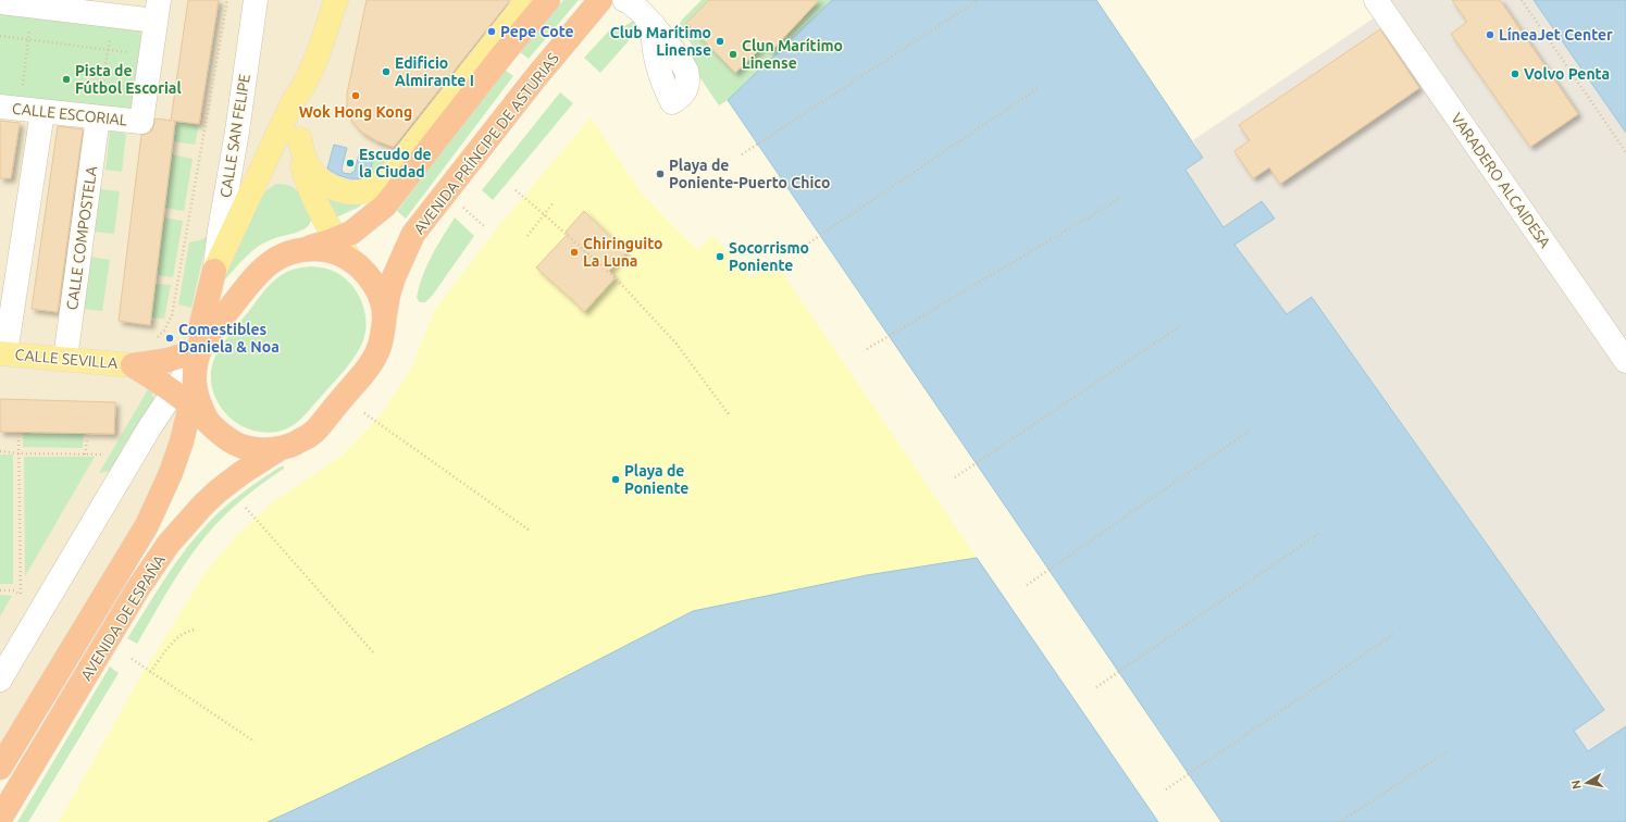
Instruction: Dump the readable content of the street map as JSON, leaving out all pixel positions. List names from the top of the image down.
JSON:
{
  "streets": {
    "highway": ["AVENIDA PRÍNCIPE DE ASTURIAS", "AVENIDA DE ESPAÑA"],
    "main road": ["CALLE SEVILLA"],
    "street": [
      "CALLE ESCORIAL",
      "CALLE SAN FELIPE",
      "VARADERO ALCAIDESA",
      "CALLE COMPOSTELA"
    ]
  },
  "crossings": [
    ["CALLE ESCORIAL", "CALLE COMPOSTELA"],
    ["CALLE COMPOSTELA", "CALLE SEVILLA"]
  ],
  "places": [
    "Pepe Cote",
    "LíneaJet Center",
    "Club Marítimo Linense",
    "Clun Marítimo Linense",
    "Edificio Almirante I",
    "Volvo Penta",
    "Pista de Fútbol Escorial",
    "Wok Hong Kong",
    "Escudo de la Ciudad",
    "Playa de Poniente-Puerto Chico",
    "Chiringuito La Luna",
    "Socorrismo Poniente",
    "Comestibles Daniela & Noa",
    "Playa de Poniente"
  ],
  "north": "left"
}
